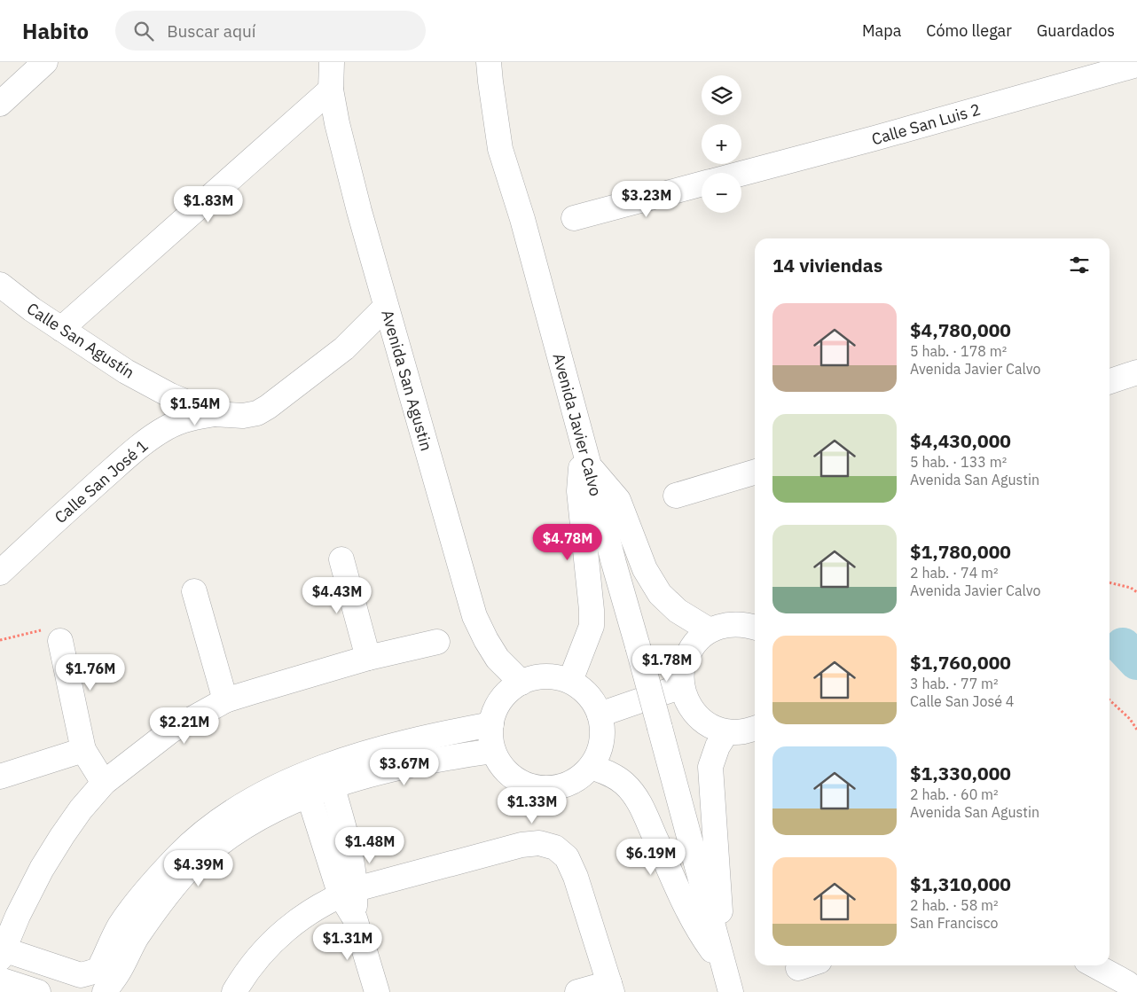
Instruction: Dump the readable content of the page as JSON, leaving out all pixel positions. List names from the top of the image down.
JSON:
{
  "streets": {
    "street": [
      "Calle San Luis 2",
      "Calle San Agustín",
      "Avenida San Agustin",
      "Avenida Javier Calvo",
      "Calle San José 1"
    ]
  },
  "crossings": [
    ["Calle San Agustín", "Avenida San Agustin"],
    ["Calle San Agustín", "Calle San José 1"]
  ],
  "page": {
    "header": "Habito",
    "search": "Buscar aquí",
    "nav": ["Mapa", "Cómo llegar", "Guardados"],
    "map_buttons": ["+", "−"],
    "price": [
      "$3.23M",
      "$1.83M",
      "$1.54M",
      "$4.78M",
      "$4.43M",
      "$1.78M",
      "$1.76M",
      "$2.21M",
      "$3.67M",
      "$1.33M",
      "$1.48M",
      "$6.19M",
      "$4.39M",
      "$1.31M"
    ],
    "heading": "14 viviendas",
    "list": [
      {
        "name": "$4,780,000",
        "note": "5 hab. · 178 m² · Avenida Javier Calvo"
      },
      {
        "name": "$4,430,000",
        "note": "5 hab. · 133 m² · Avenida San Agustin"
      },
      {
        "name": "$1,780,000",
        "note": "2 hab. · 74 m² · Avenida Javier Calvo"
      },
      {
        "name": "$1,760,000",
        "note": "3 hab. · 77 m² · Calle San José 4"
      },
      {
        "name": "$1,330,000",
        "note": "2 hab. · 60 m² · Avenida San Agustin"
      },
      {
        "name": "$1,310,000",
        "note": "2 hab. · 58 m² · San Francisco"
      }
    ]
  }
}
